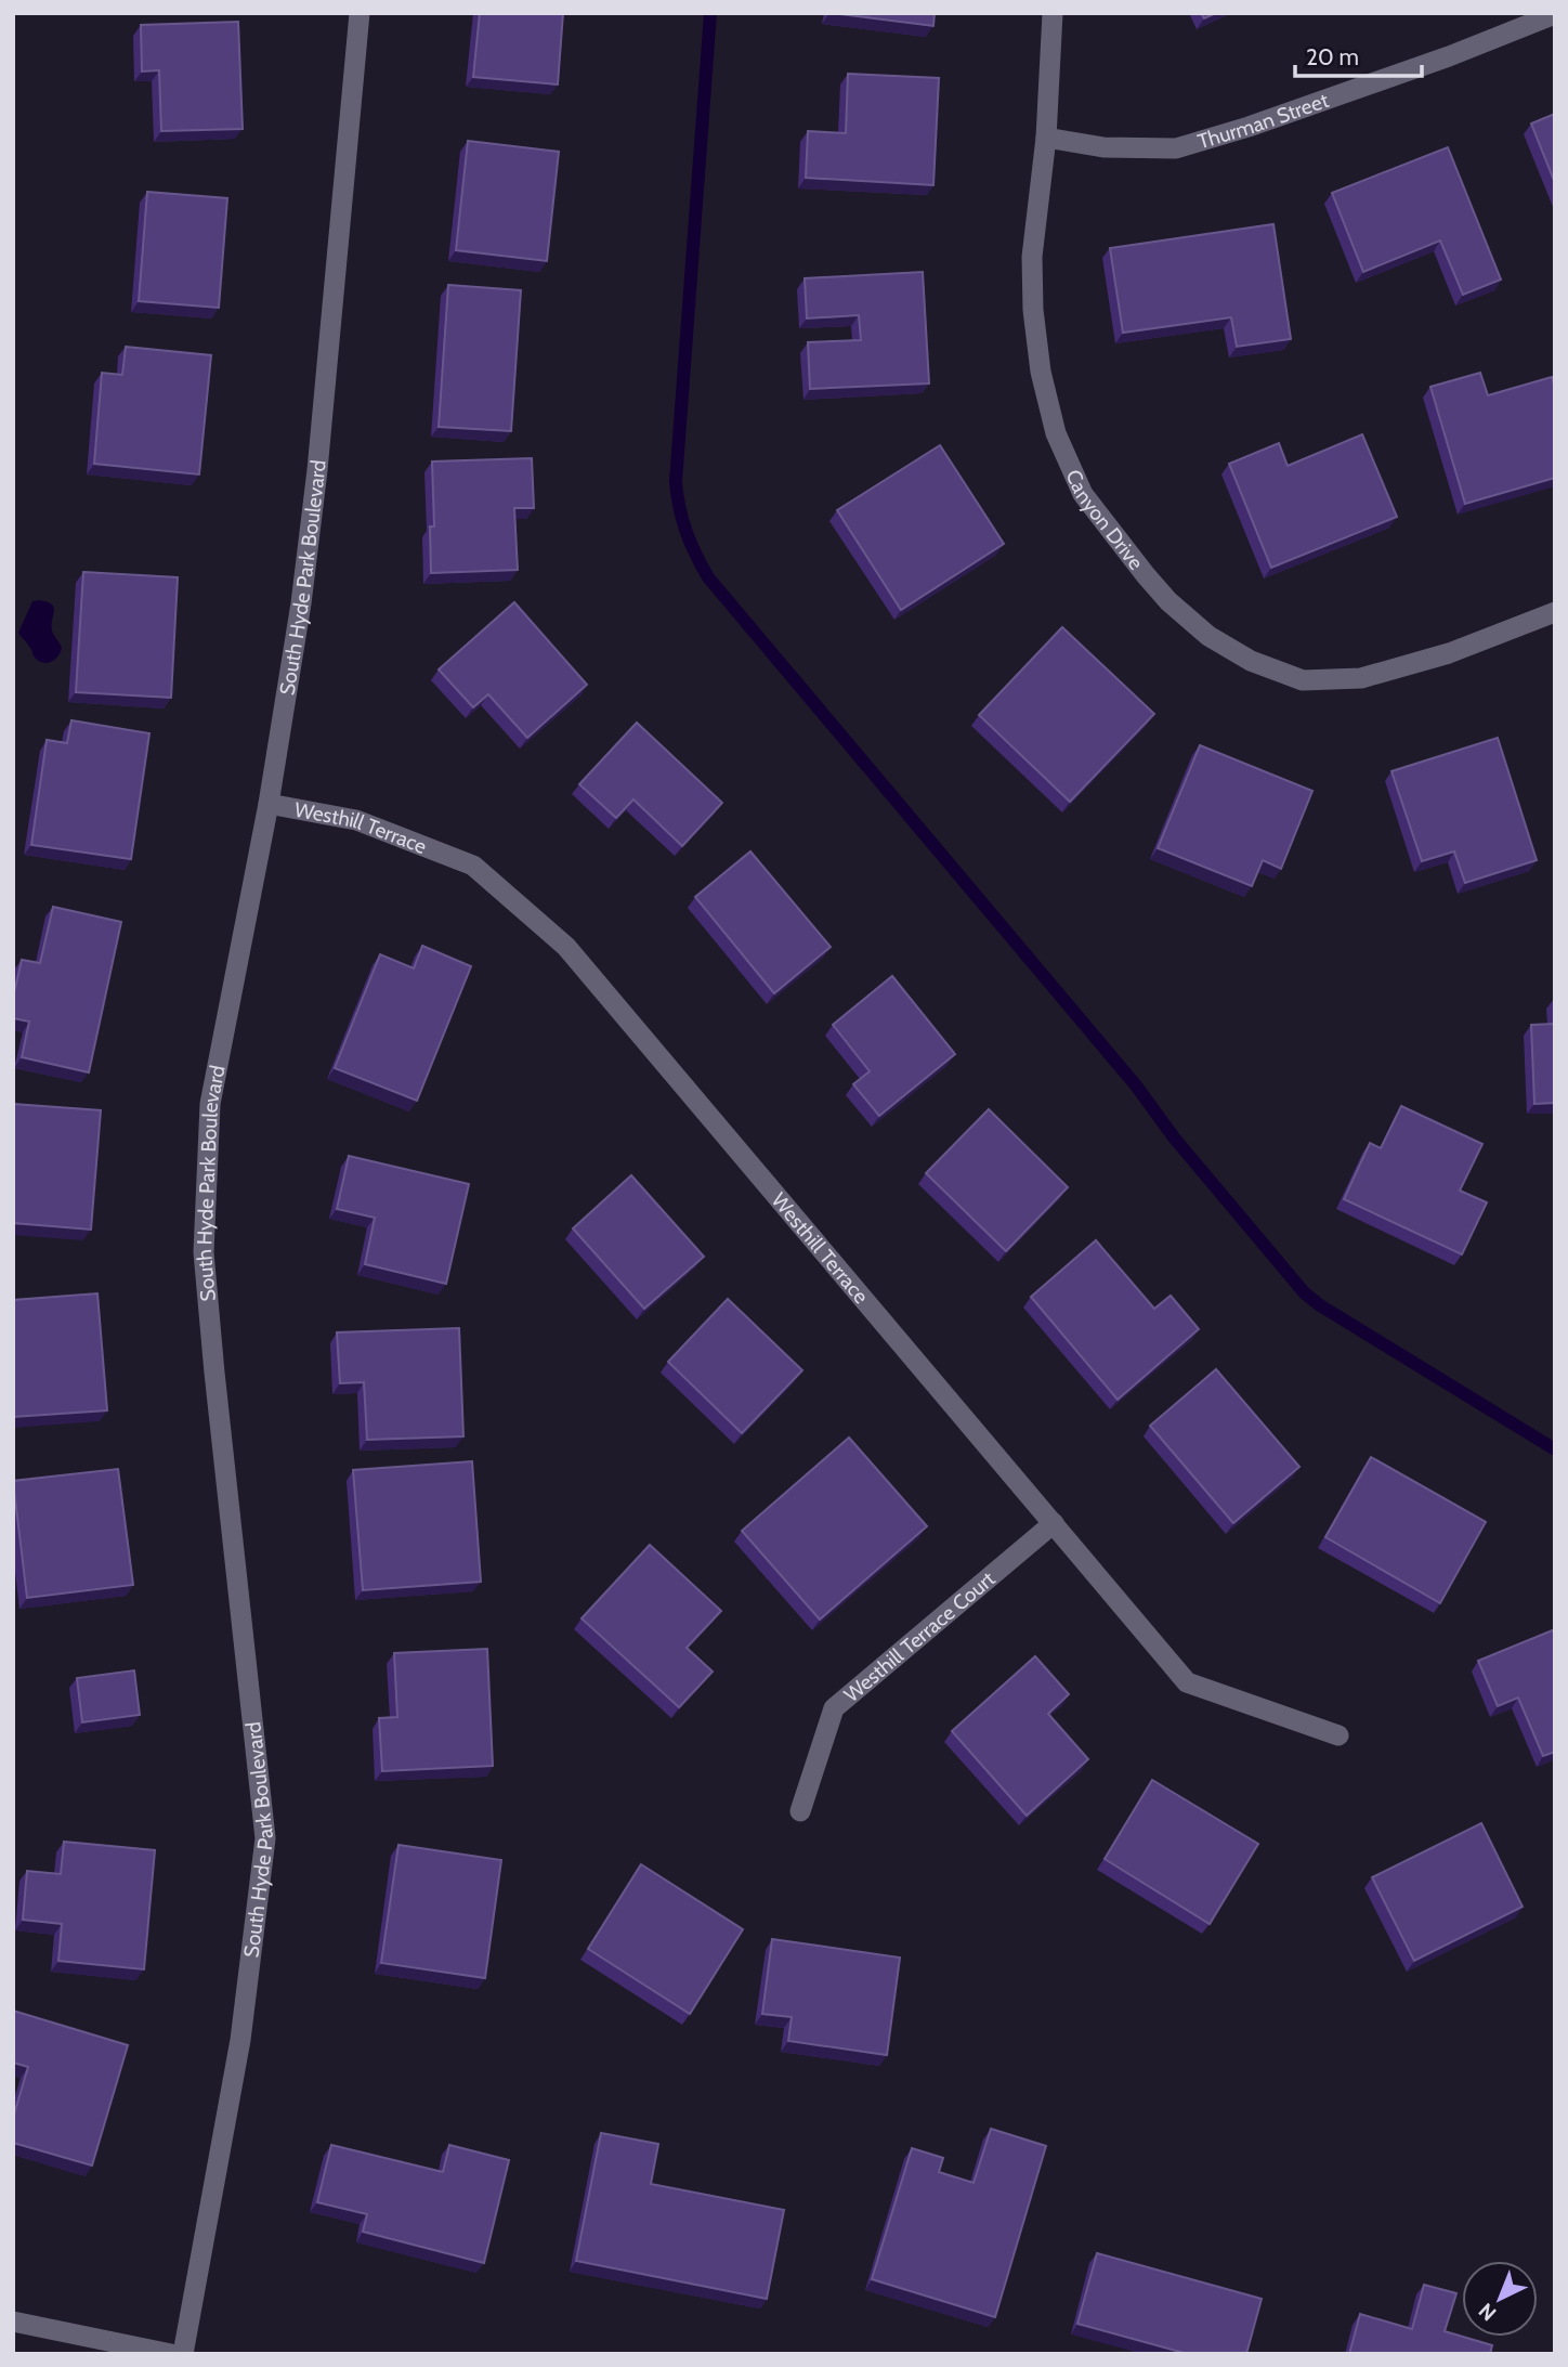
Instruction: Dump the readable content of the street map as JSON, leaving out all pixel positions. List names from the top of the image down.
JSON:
{
  "streets": {
    "street": [
      "Thurman Street",
      "Canyon Drive",
      "South Hyde Park Boulevard",
      "Westhill Terrace",
      "Westhill Terrace Court"
    ]
  },
  "crossings": [
    ["Thurman Street", "Canyon Drive"],
    ["South Hyde Park Boulevard", "Westhill Terrace"],
    ["Westhill Terrace", "Westhill Terrace Court"]
  ],
  "scale_bar": "20 m",
  "north": "bottom left"
}
